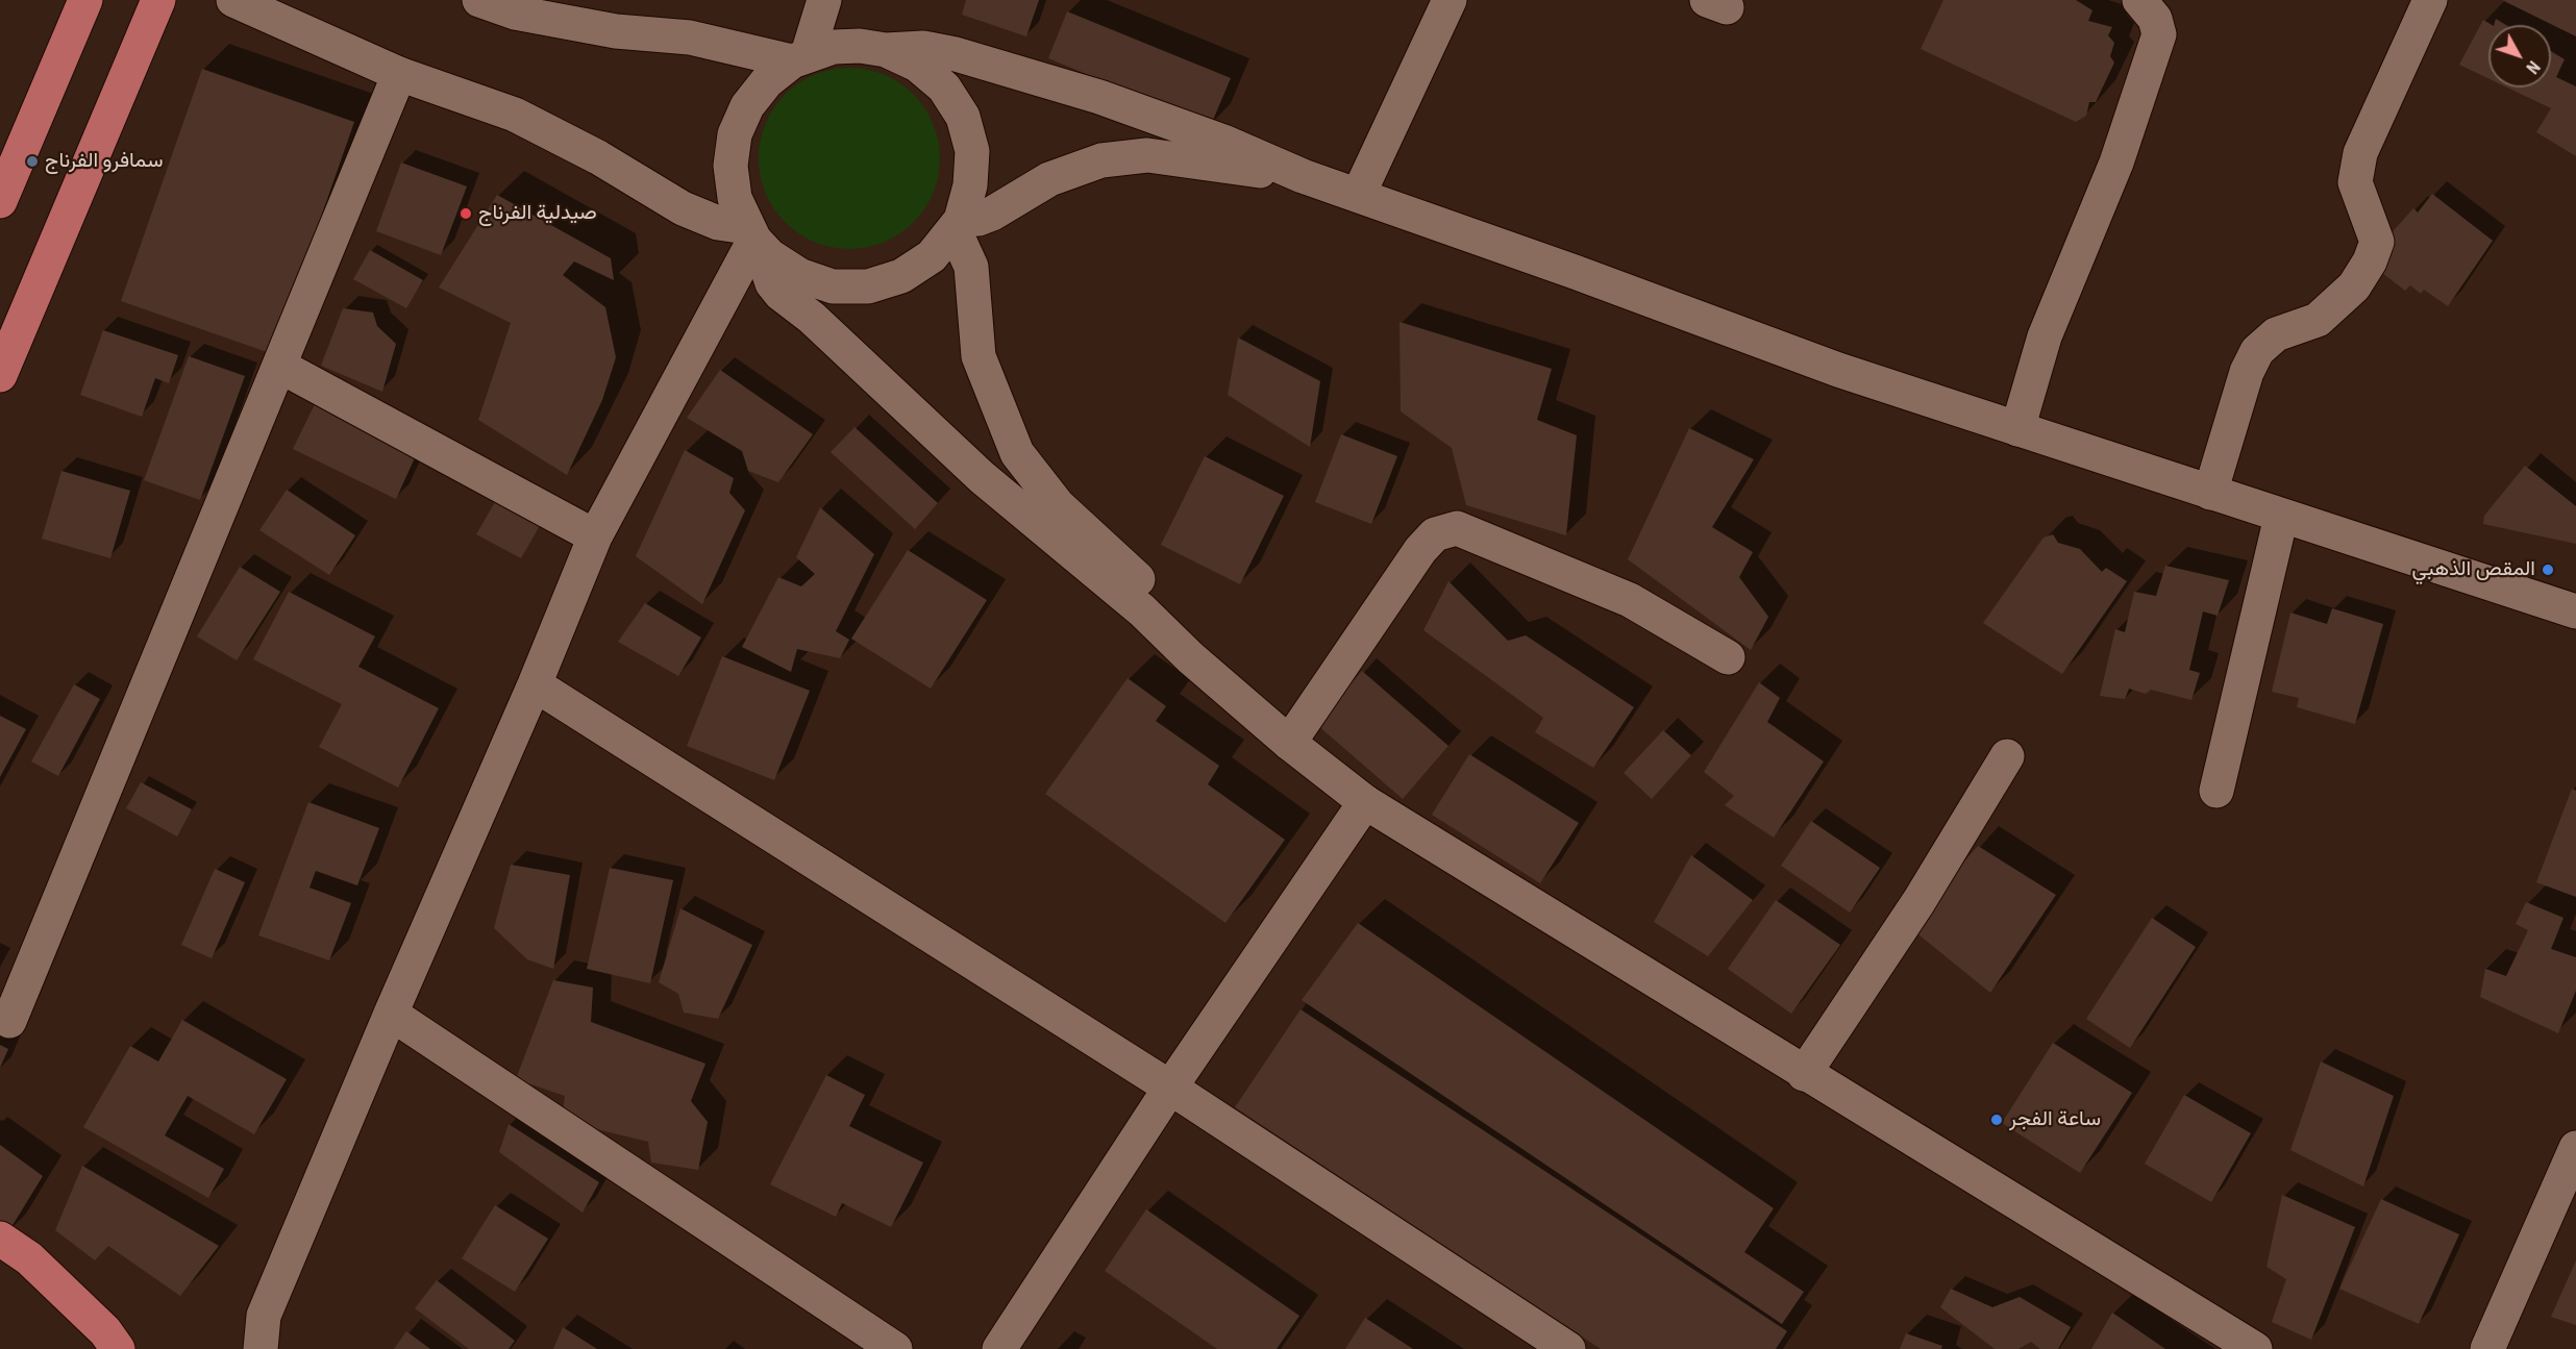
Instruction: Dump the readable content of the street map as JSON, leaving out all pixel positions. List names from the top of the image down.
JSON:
{
  "places": [
    "سمافرو الفرناج",
    "صيدلية الفرناج",
    "المقص الذهبي",
    "ساعة الفجر"
  ],
  "north": "bottom right"
}
